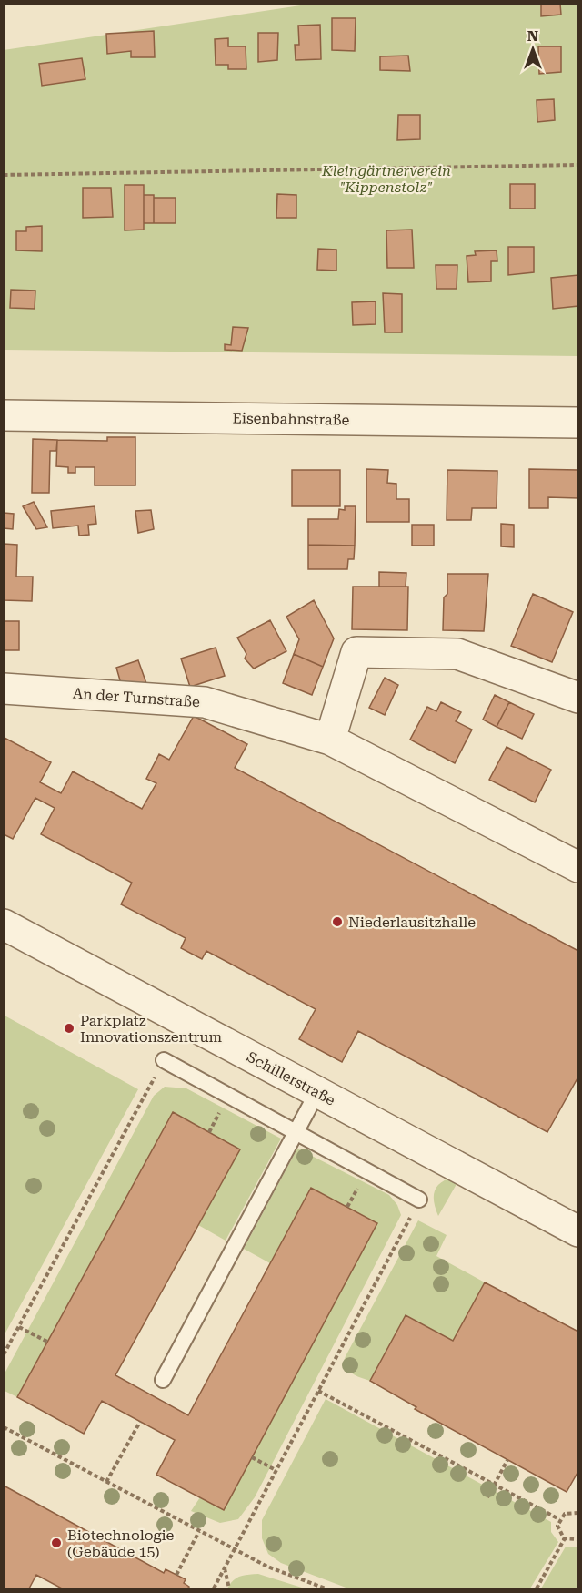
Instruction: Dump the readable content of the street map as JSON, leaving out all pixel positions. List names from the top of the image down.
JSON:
{
  "streets": {
    "street": ["Eisenbahnstraße", "An der Turnstraße", "Schillerstraße"]
  },
  "parks": ["Kleingärtnerverein \"Kippenstolz\""],
  "places": ["Niederlausitzhalle", "Parkplatz Innovationszentrum", "Biotechnologie (Gebäude 15)"],
  "north": "top"
}
